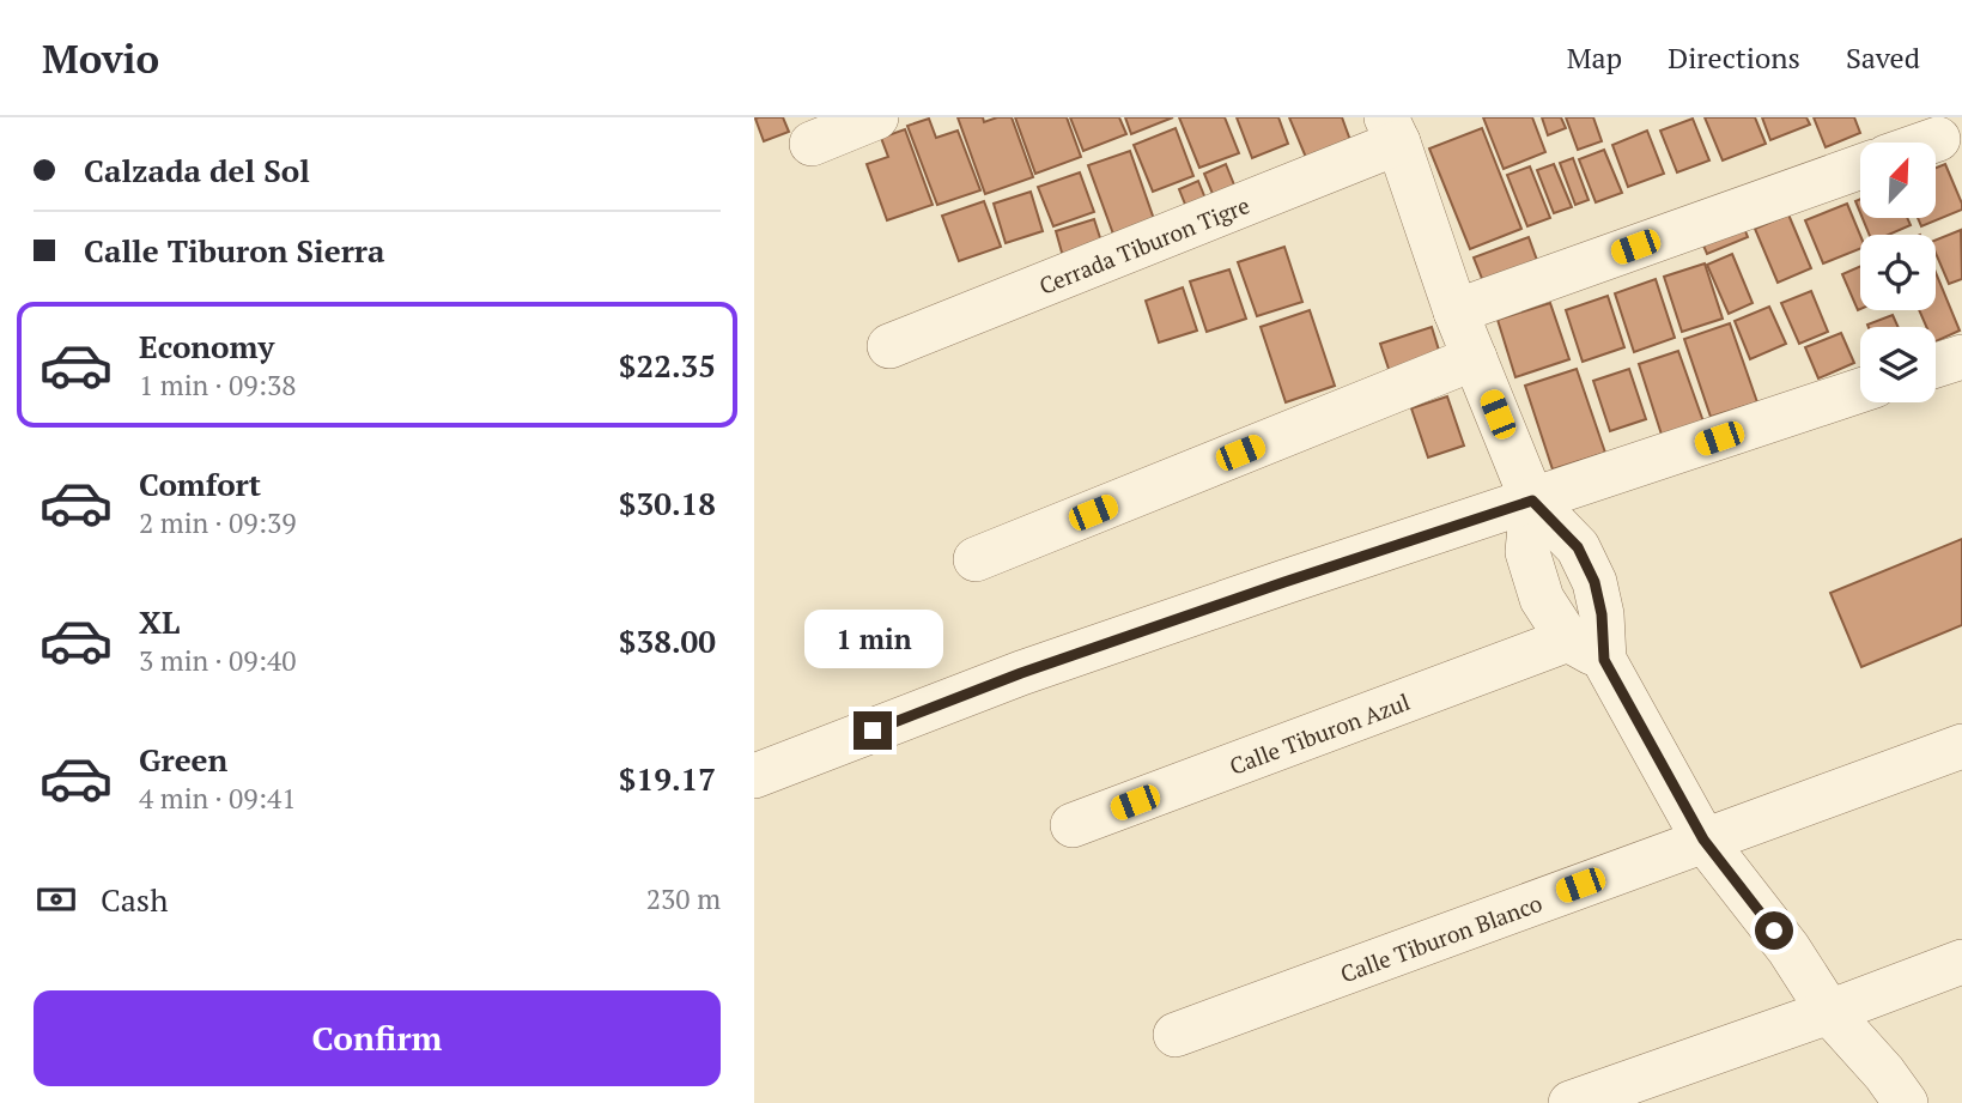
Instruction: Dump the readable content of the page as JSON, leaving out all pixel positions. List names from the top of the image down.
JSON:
{
  "streets": {
    "street": ["Cerrada Tiburon Tigre", "Calle Tiburon Azul", "Calle Tiburon Blanco"]
  },
  "north": "top right",
  "page": {
    "header": "Movio",
    "nav": ["Map", "Directions", "Saved"],
    "banner": ["Calzada del Sol", "Calle Tiburon Sierra"],
    "list": [
      {
        "name": "Economy",
        "note": "1 min · 09:38",
        "value": "$22.35"
      },
      {
        "name": "Comfort",
        "note": "2 min · 09:39",
        "value": "$30.18"
      },
      {
        "name": "XL",
        "note": "3 min · 09:40",
        "value": "$38.00"
      },
      {
        "name": "Green",
        "note": "4 min · 09:41",
        "value": "$19.17"
      }
    ],
    "bubble": "1 min",
    "pay": ["Cash", "230 m"],
    "buttons": "Confirm"
  }
}
